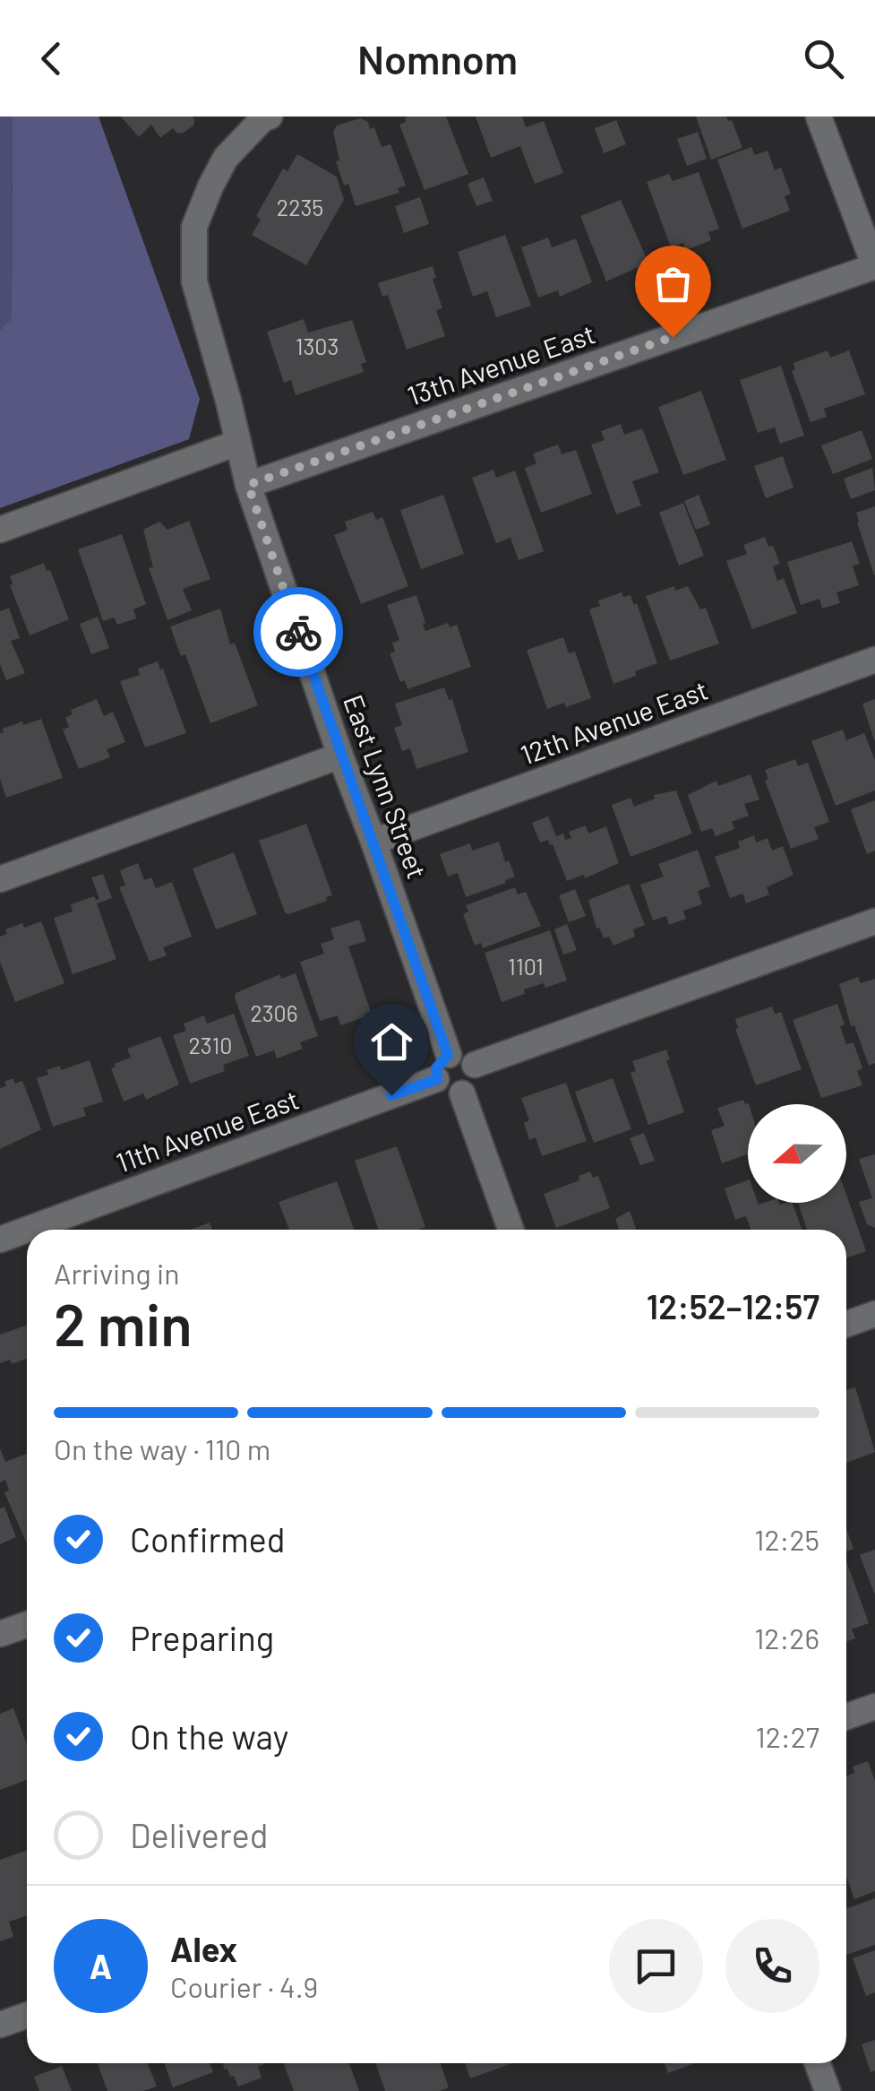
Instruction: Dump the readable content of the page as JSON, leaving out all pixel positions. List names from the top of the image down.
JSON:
{
  "streets": {
    "street": [
      "13th Avenue East",
      "12th Avenue East",
      "East Lynn Street",
      "11th Avenue East"
    ]
  },
  "crossings": [
    ["13th Avenue East", "East Lynn Street"],
    ["12th Avenue East", "East Lynn Street"],
    ["East Lynn Street", "11th Avenue East"]
  ],
  "house_numbers": [
    "2235",
    "1303",
    "1101",
    "2306",
    "2310"
  ],
  "north": "left",
  "page": {
    "header": "Nomnom",
    "heading": ["2 min", "Arriving in", "12:52–12:57"],
    "panel": ["Alex", "Courier · 4.9"],
    "bar": "On the way · 110 m",
    "list": [
      ["Confirmed", "12:25"],
      ["Preparing", "12:26"],
      ["On the way", "12:27"],
      "Delivered"
    ],
    "round": "A"
  }
}
